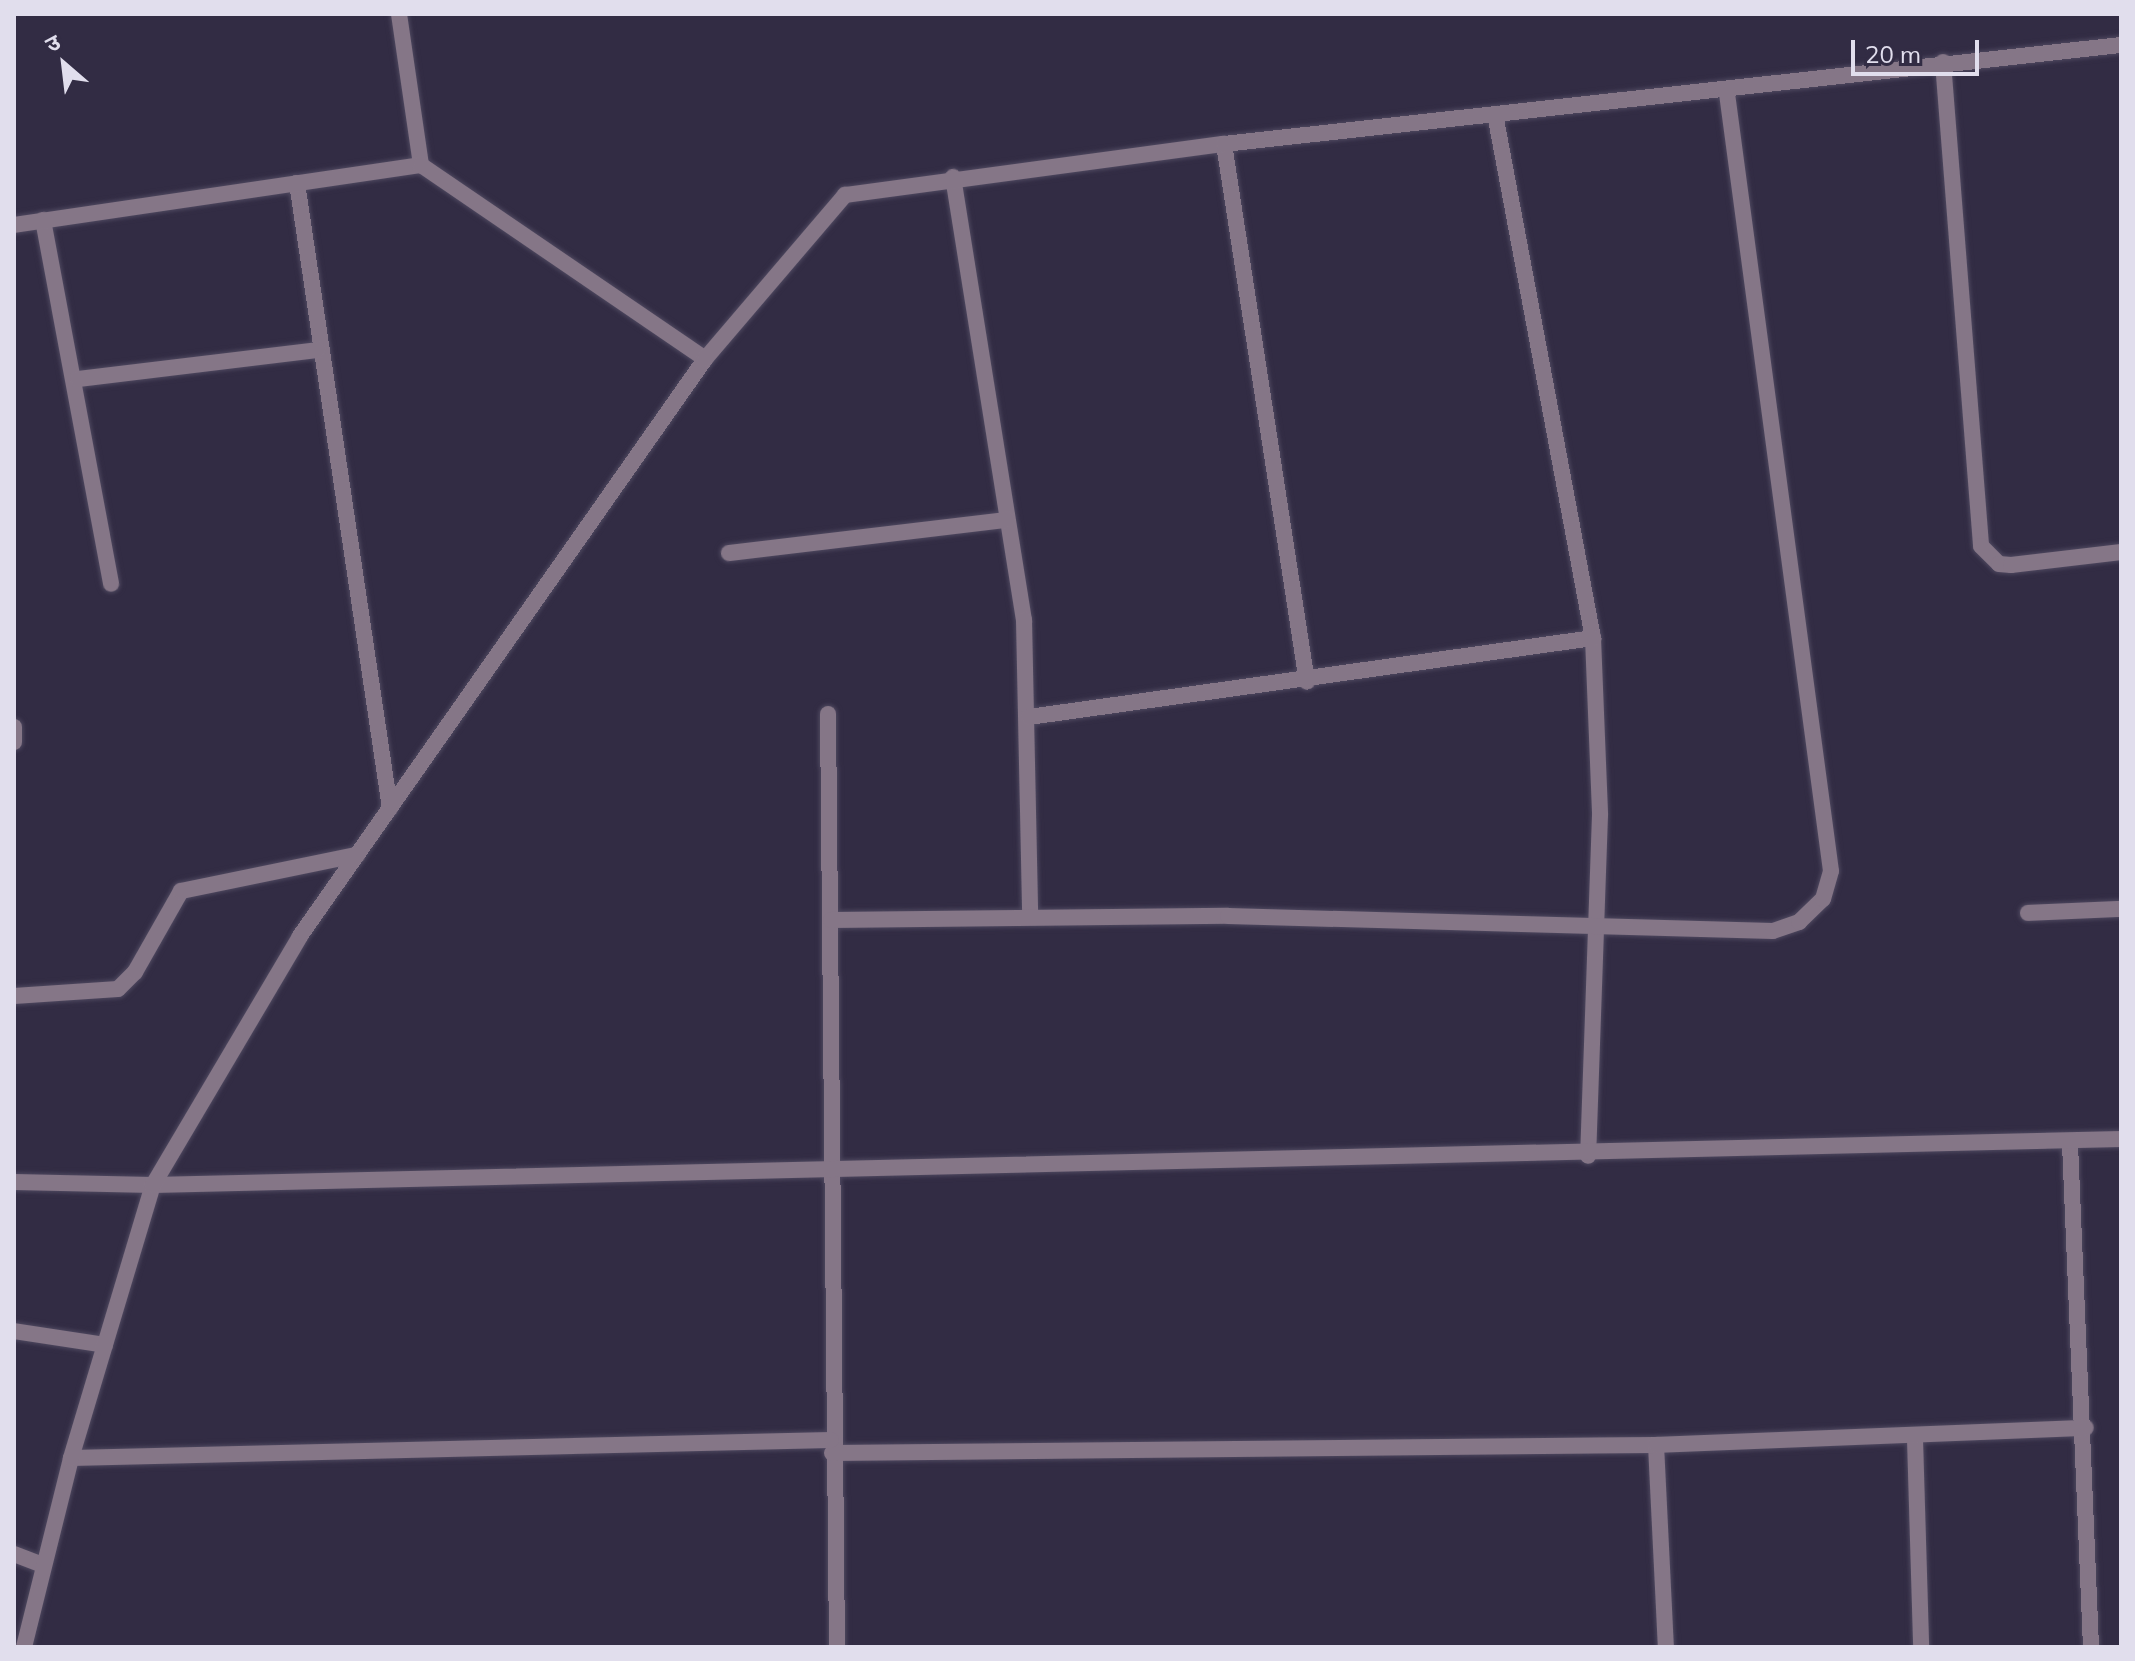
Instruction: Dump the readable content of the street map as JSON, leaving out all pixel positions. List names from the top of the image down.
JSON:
{
  "scale_bar": "20 m",
  "north": "top left"
}
